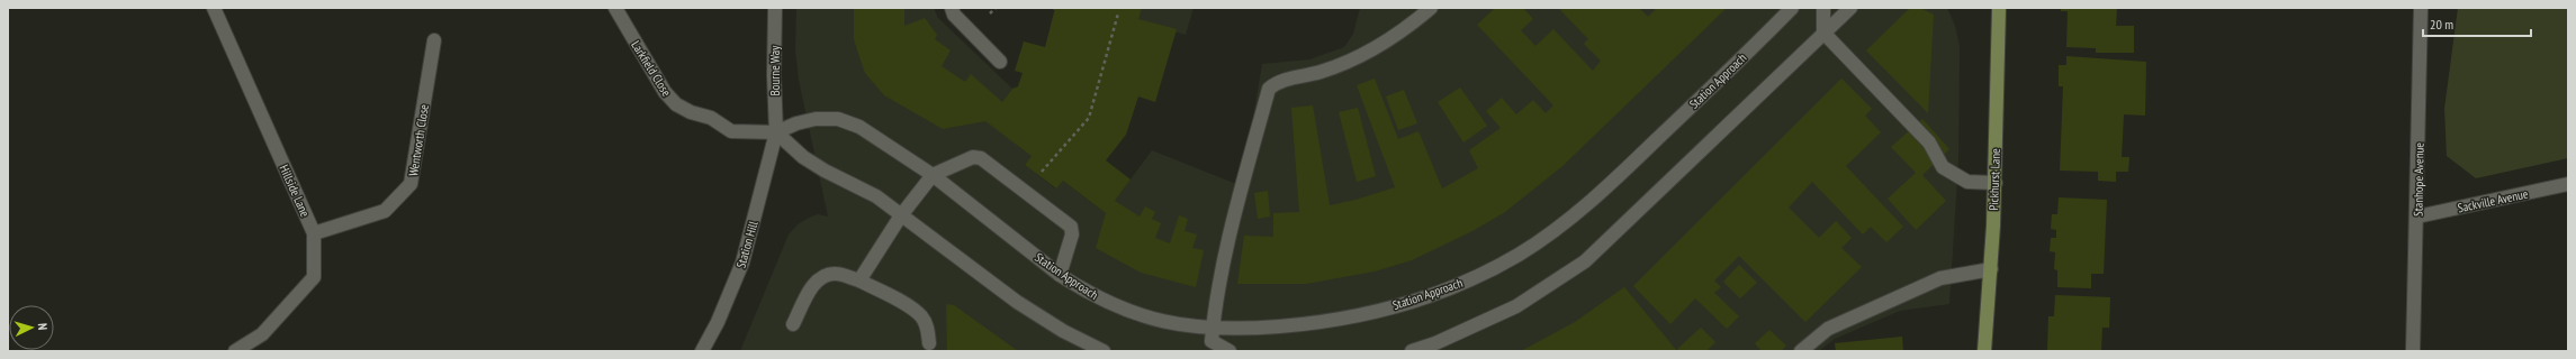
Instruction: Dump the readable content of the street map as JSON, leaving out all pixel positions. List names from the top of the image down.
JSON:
{
  "streets": {
    "main road": ["Pickhurst Lane"],
    "street": [
      "Larkfield Close",
      "Bourne Way",
      "Station Approach",
      "Wentworth Close",
      "Stanhope Avenue",
      "Hillside Lane",
      "Sackville Avenue",
      "Station Hill"
    ]
  },
  "crossings": [
    ["Larkfield Close", "Bourne Way"],
    ["Larkfield Close", "Station Approach"],
    ["Larkfield Close", "Station Hill"],
    ["Bourne Way", "Station Approach"],
    ["Bourne Way", "Station Hill"],
    ["Station Approach", "Station Hill"],
    ["Wentworth Close", "Hillside Lane"],
    ["Stanhope Avenue", "Sackville Avenue"]
  ],
  "scale_bar": "20 m",
  "north": "right"
}
